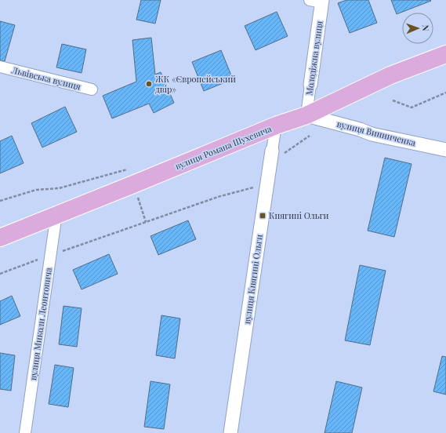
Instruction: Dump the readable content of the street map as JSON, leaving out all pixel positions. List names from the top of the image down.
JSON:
{
  "streets": {
    "main road": ["вулиця Романа Шухевича"],
    "street": [
      "Молодіжна вулиця",
      "Львівська вулиця",
      "вулиця Винниченка",
      "вулиця Княгині Ольги",
      "вулиця Миколи Леонтовича"
    ]
  },
  "crossings": [
    ["Молодіжна вулиця", "вулиця Винниченка"],
    ["Молодіжна вулиця", "вулиця Романа Шухевича"],
    ["вулиця Винниченка", "вулиця Романа Шухевича"],
    ["вулиця Романа Шухевича", "вулиця Княгині Ольги"],
    ["вулиця Романа Шухевича", "вулиця Миколи Леонтовича"]
  ],
  "places": {
    "other": ["ЖК «Європейський двір»"],
    "transit": ["Княгині Ольги"]
  },
  "north": "right"
}
